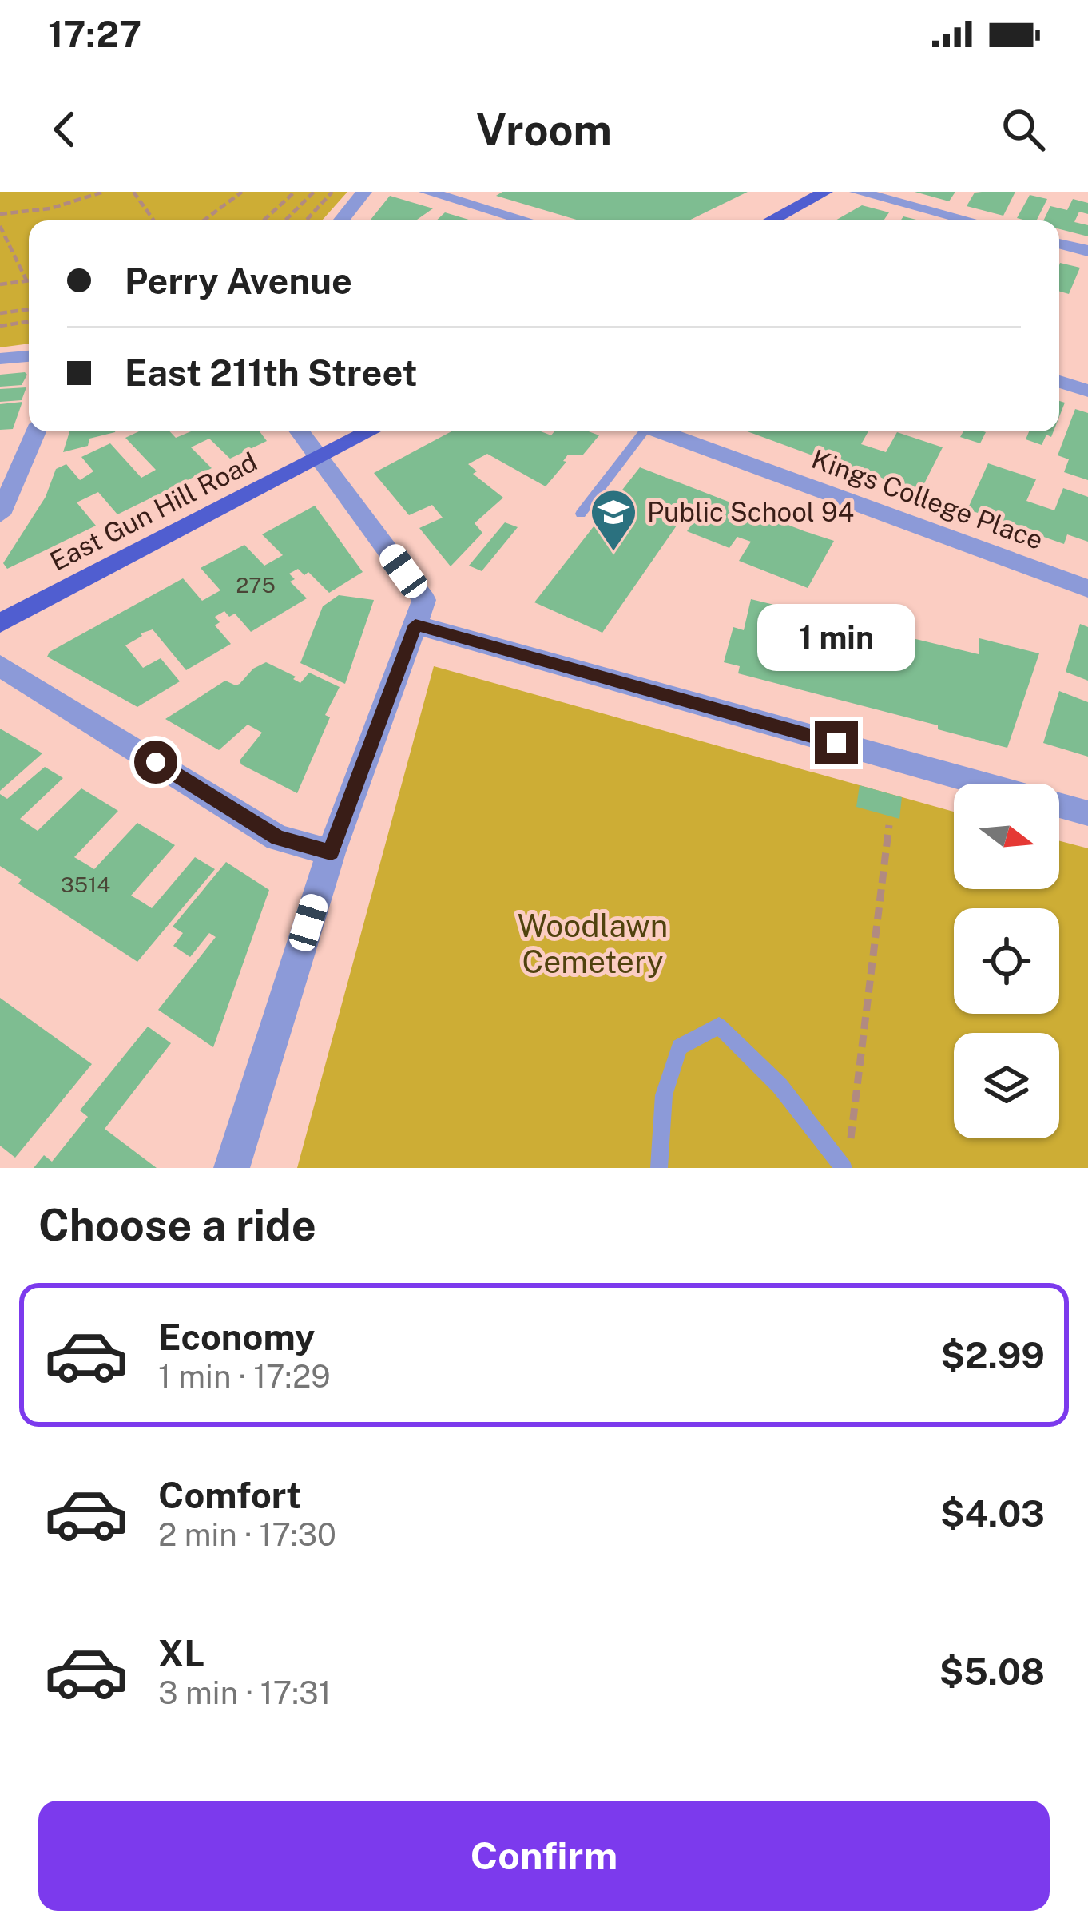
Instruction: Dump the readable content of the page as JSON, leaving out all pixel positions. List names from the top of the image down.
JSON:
{
  "streets": {
    "main road": ["East Gun Hill Road"],
    "street": ["Kings College Place"]
  },
  "parks": ["Woodlawn Cemetery"],
  "places": {
    "school or university": ["Public School 94"]
  },
  "house_numbers": ["275", "3514"],
  "north": "right",
  "page": {
    "status": "17:27",
    "header": "Vroom",
    "banner": ["Perry Avenue", "East 211th Street"],
    "bubble": "1 min",
    "heading": "Choose a ride",
    "list": [
      {
        "name": "Economy",
        "note": "1 min · 17:29",
        "value": "$2.99"
      },
      {
        "name": "Comfort",
        "note": "2 min · 17:30",
        "value": "$4.03"
      },
      {
        "name": "XL",
        "note": "3 min · 17:31",
        "value": "$5.08"
      }
    ],
    "buttons": "Confirm"
  }
}
